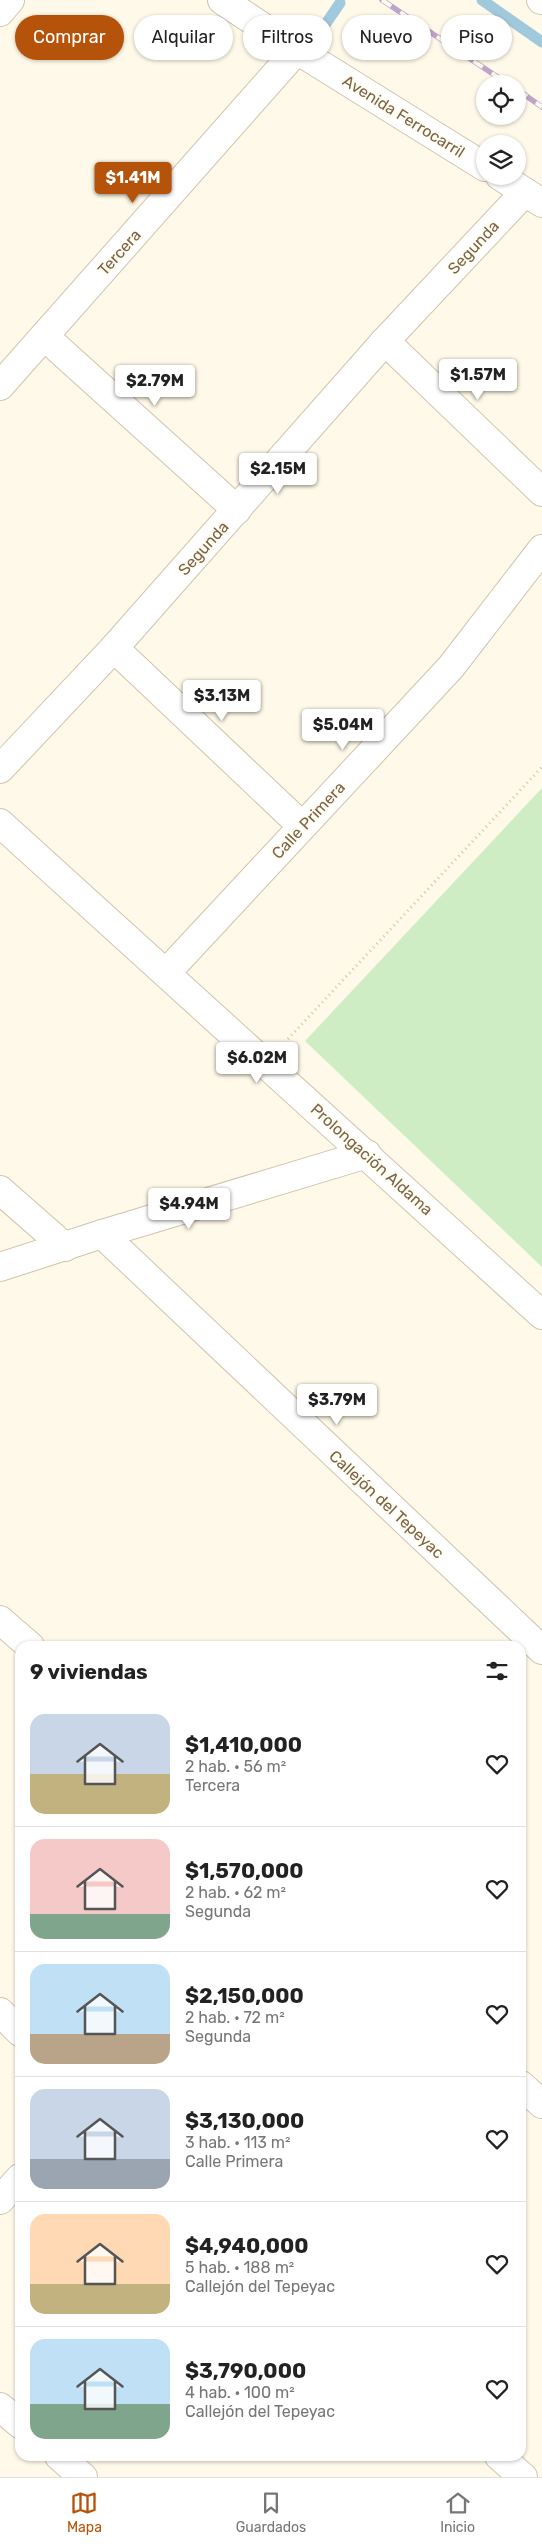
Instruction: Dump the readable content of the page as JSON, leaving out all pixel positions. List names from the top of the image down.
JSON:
{
  "streets": {
    "street": [
      "Avenida Ferrocarril",
      "Segunda",
      "Tercera",
      "Calle Primera",
      "Prolongación Aldama",
      "Callejón del Tepeyac"
    ]
  },
  "crossings": [
    ["Calle Primera", "Prolongación Aldama"]
  ],
  "page": {
    "chip": [
      "Comprar",
      "Alquilar",
      "Filtros",
      "Nuevo",
      "Piso"
    ],
    "price": [
      "$1.41M",
      "$1.57M",
      "$2.79M",
      "$2.15M",
      "$3.13M",
      "$5.04M",
      "$6.02M",
      "$4.94M",
      "$3.79M"
    ],
    "heading": "9 viviendas",
    "list": [
      {
        "name": "$1,410,000",
        "note": "2 hab. · 56 m² · Tercera"
      },
      {
        "name": "$1,570,000",
        "note": "2 hab. · 62 m² · Segunda"
      },
      {
        "name": "$2,150,000",
        "note": "2 hab. · 72 m² · Segunda"
      },
      {
        "name": "$3,130,000",
        "note": "3 hab. · 113 m² · Calle Primera"
      },
      {
        "name": "$4,940,000",
        "note": "5 hab. · 188 m² · Callejón del Tepeyac"
      },
      {
        "name": "$3,790,000",
        "note": "4 hab. · 100 m² · Callejón del Tepeyac"
      }
    ],
    "tabs": ["Mapa", "Guardados", "Inicio"]
  }
}
